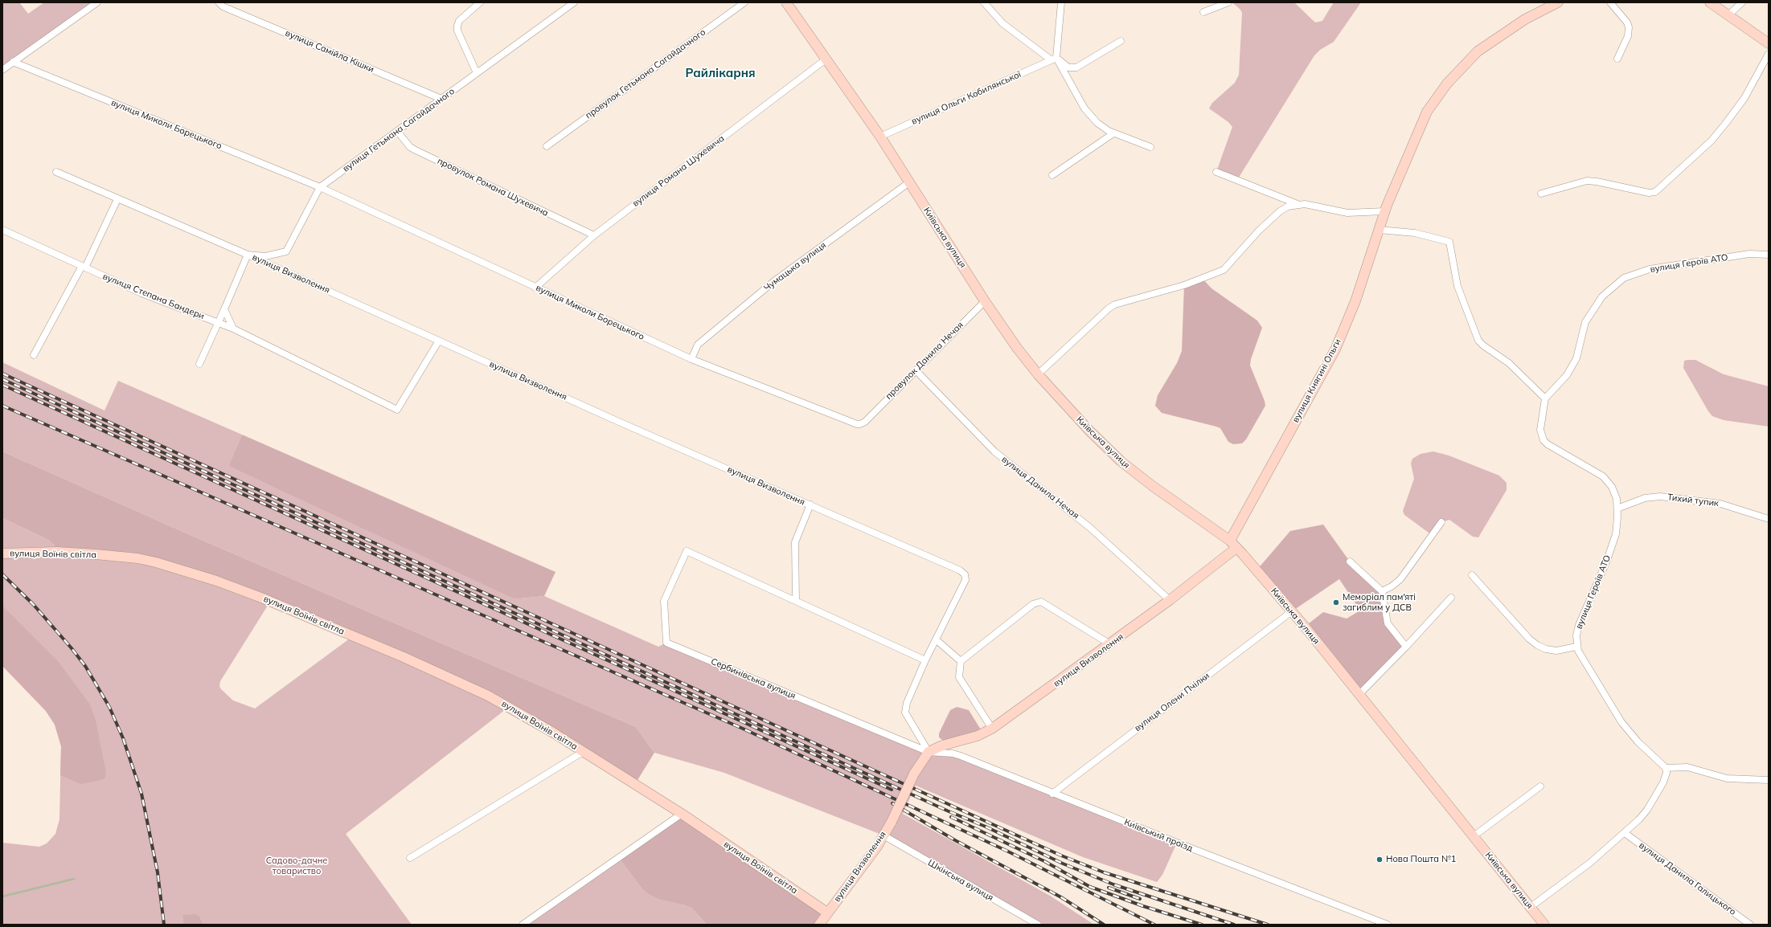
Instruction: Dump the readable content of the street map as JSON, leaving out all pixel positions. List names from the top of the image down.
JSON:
{
  "streets": {
    "street": [
      "вулиця Самійла Кішки",
      "провулок Гетьмана Сагайдачного",
      "вулиця Ольги Кобилянської",
      "вулиця Миколи Борецького",
      "вулиця Гетьмана Сагайдачного",
      "вулиця Романа Шухевича",
      "провулок Романа Шухевича",
      "Київська вулиця",
      "вулиця Героїв АТО",
      "Чумацька вулиця",
      "вулиця Визволення",
      "вулиця Степана Бандери",
      "провулок Данила Нечая",
      "вулиця Княгині Ольги",
      "вулиця Данила Нечая",
      "Тихий тупик",
      "вулиця Воїнів світла",
      "Сербинівська вулиця",
      "вулиця Олени Пчілки",
      "Київський проїзд",
      "вулиця Данила Галицького",
      "Шкінська вулиця"
    ]
  },
  "crossings": [
    ["вулиця Самійла Кішки", "вулиця Гетьмана Сагайдачного"],
    ["вулиця Ольги Кобилянської", "Київська вулиця"],
    ["вулиця Миколи Борецького", "вулиця Гетьмана Сагайдачного"],
    ["вулиця Миколи Борецького", "вулиця Романа Шухевича"],
    ["вулиця Миколи Борецького", "Чумацька вулиця"],
    ["вулиця Миколи Борецького", "провулок Данила Нечая"],
    ["вулиця Гетьмана Сагайдачного", "провулок Романа Шухевича"],
    ["вулиця Романа Шухевича", "провулок Романа Шухевича"],
    ["вулиця Романа Шухевича", "Київська вулиця"],
    ["Київська вулиця", "Чумацька вулиця"],
    ["Київська вулиця", "вулиця Визволення"],
    ["Київська вулиця", "провулок Данила Нечая"],
    ["Київська вулиця", "вулиця Княгині Ольги"],
    ["Київська вулиця", "вулиця Олени Пчілки"],
    ["вулиця Героїв АТО", "Тихий тупик"],
    ["вулиця Визволення", "вулиця Степана Бандери"],
    ["вулиця Визволення", "вулиця Княгині Ольги"],
    ["вулиця Визволення", "вулиця Данила Нечая"],
    ["вулиця Визволення", "вулиця Воїнів світла"],
    ["вулиця Визволення", "Сербинівська вулиця"],
    ["вулиця Визволення", "Київський проїзд"],
    ["вулиця Визволення", "Шкінська вулиця"],
    ["провулок Данила Нечая", "вулиця Данила Нечая"],
    ["Сербинівська вулиця", "Київський проїзд"],
    ["вулиця Олени Пчілки", "Київський проїзд"]
  ],
  "districts": ["Райлікарня"],
  "parks": ["Садово-дачне товариство"],
  "places": ["Меморіал пам'яті загиблим у ДСВ", "Нова Пошта №1"]
}
